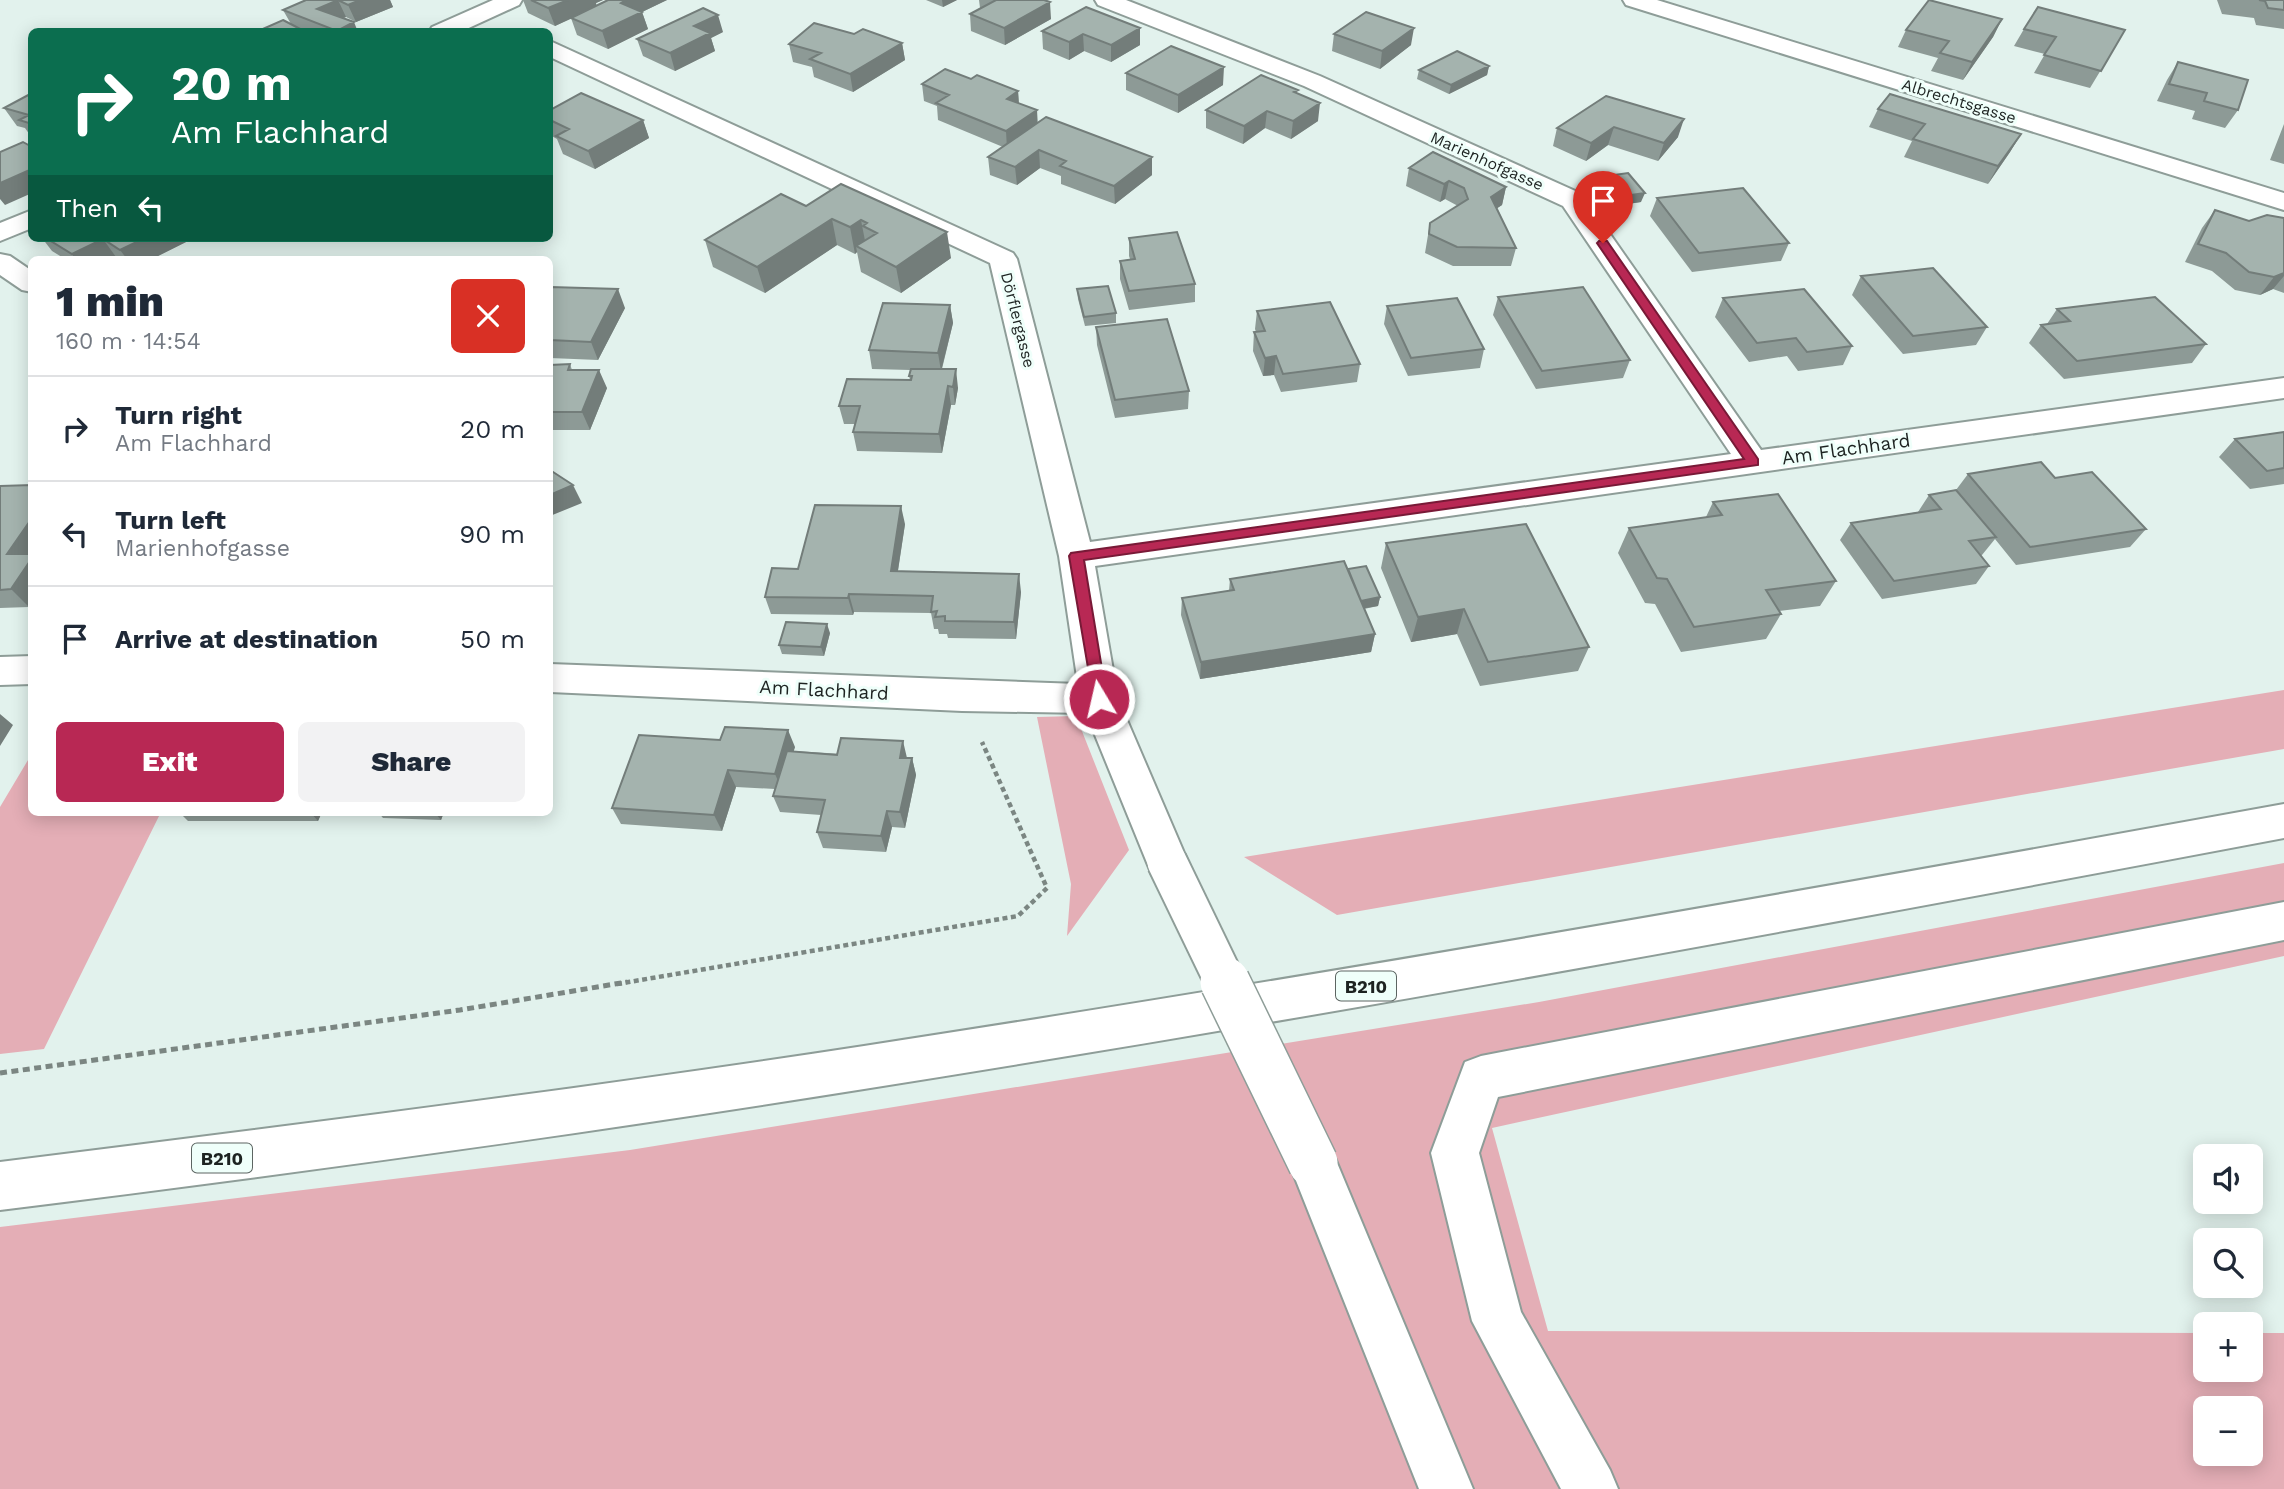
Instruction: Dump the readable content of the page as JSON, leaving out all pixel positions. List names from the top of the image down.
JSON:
{
  "streets": {
    "street": [
      "Albrechtsgasse",
      "Marienhofgasse",
      "Dörflergasse",
      "Am Flachhard",
      "B210"
    ]
  },
  "crossings": [
    ["Marienhofgasse", "Am Flachhard"],
    ["Dörflergasse", "Am Flachhard"]
  ],
  "page": {
    "turn": ["20 m", "Am Flachhard"],
    "then": "Then",
    "heading": ["1 min", "160 m · 14:54"],
    "list": [
      {
        "name": "Turn right",
        "note": "Am Flachhard",
        "value": "20 m"
      },
      {
        "name": "Turn left",
        "note": "Marienhofgasse",
        "value": "90 m"
      },
      {
        "name": "Arrive at destination",
        "value": "50 m"
      }
    ],
    "buttons": ["Exit", "Share"],
    "map_buttons": ["+", "−"]
  }
}
